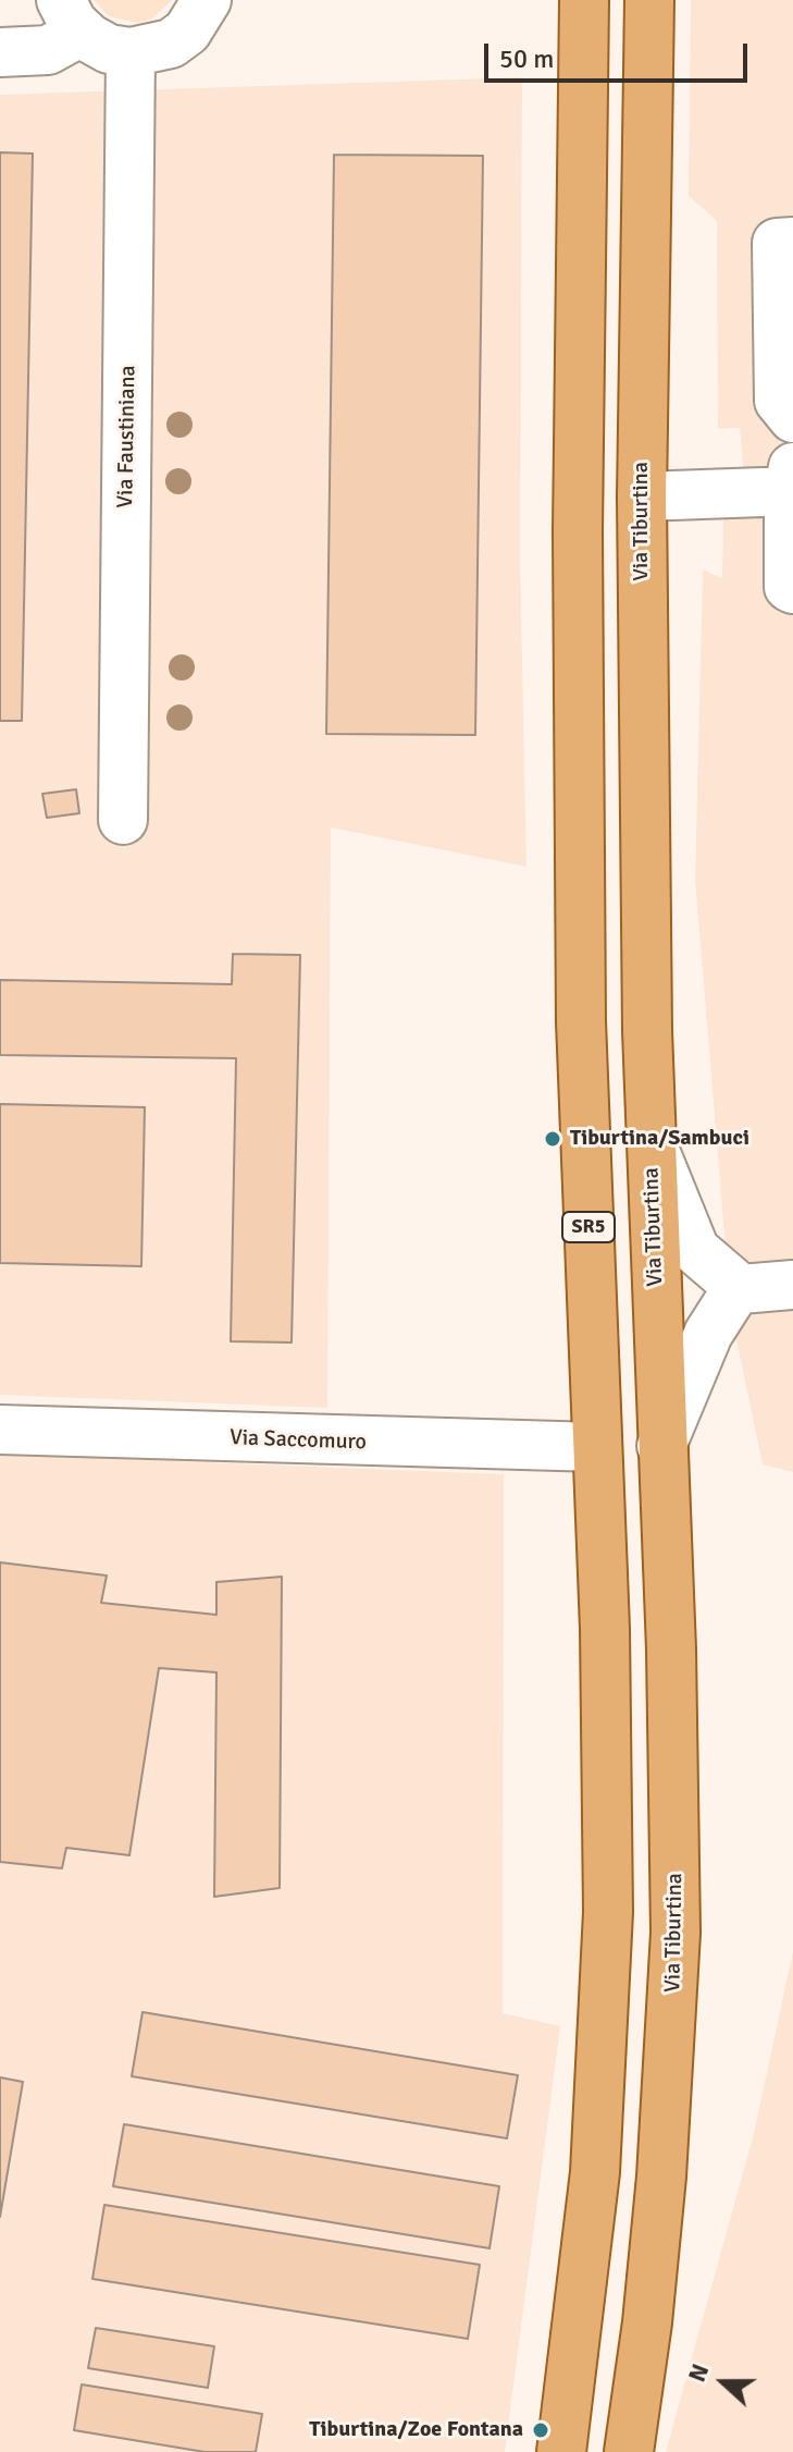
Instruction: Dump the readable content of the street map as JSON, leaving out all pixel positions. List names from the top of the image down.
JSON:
{
  "streets": {
    "main road": ["Via Tiburtina", "SR5"],
    "street": ["Via Faustiniana", "Via Saccomuro"]
  },
  "crossings": [
    ["SR5", "Via Saccomuro"]
  ],
  "places": ["Tiburtina/Sambuci", "Tiburtina/Zoe Fontana"],
  "scale_bar": "50 m",
  "north": "left"
}
